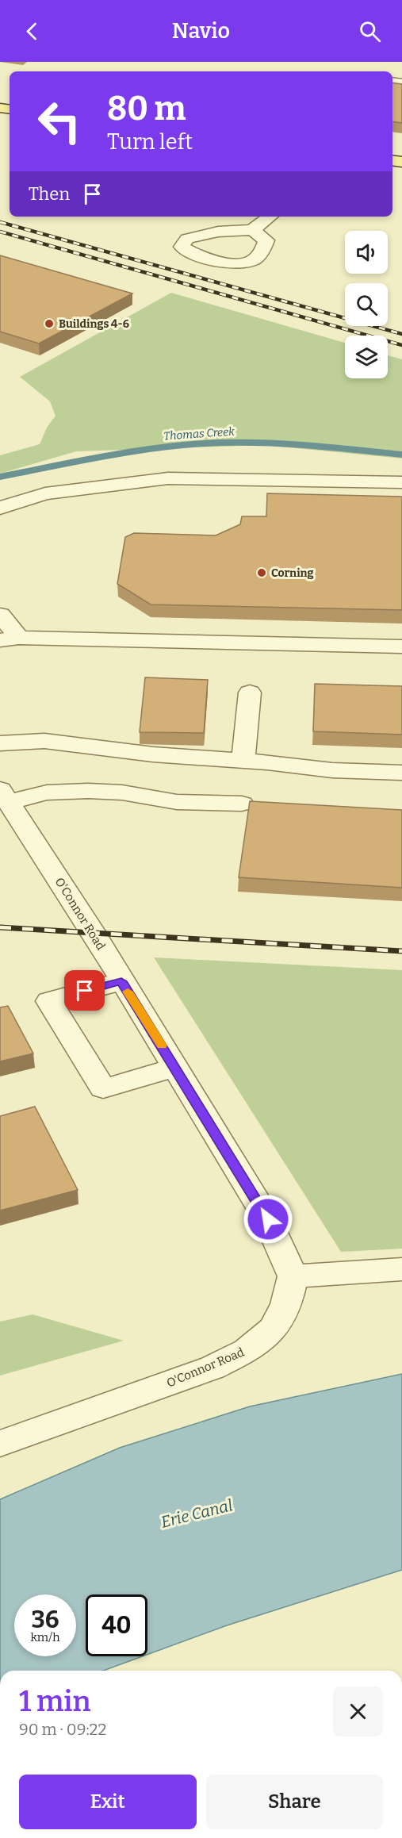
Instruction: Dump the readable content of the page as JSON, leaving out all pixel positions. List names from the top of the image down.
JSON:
{
  "streets": {
    "street": ["O'Connor Road"]
  },
  "water": ["Thomas Creek", "Erie Canal"],
  "places": ["Buildings 4-6", "Corning"],
  "page": {
    "header": "Navio",
    "turn": ["80 m", "Turn left"],
    "then": "Then",
    "speed": "36 km/h",
    "limit": "40",
    "heading": ["1 min", "90 m · 09:22"],
    "buttons": ["Exit", "Share"]
  }
}
